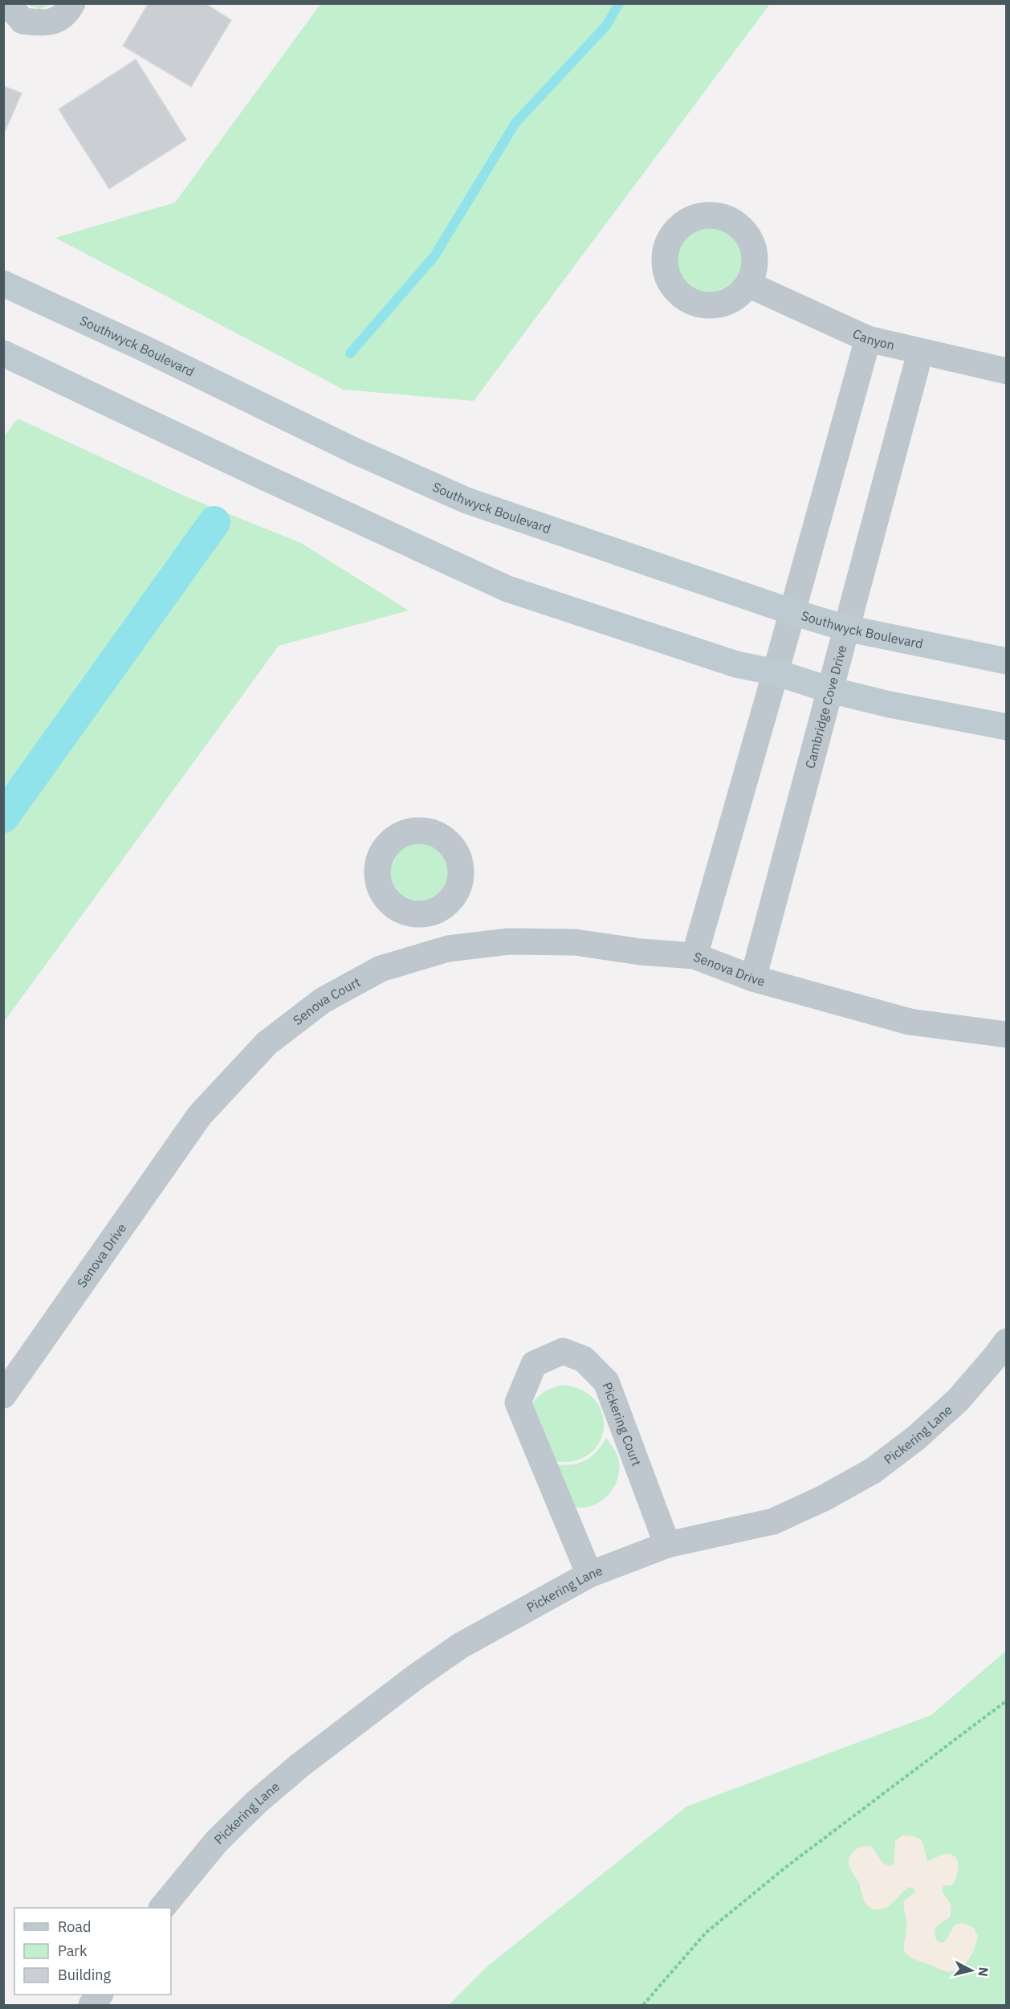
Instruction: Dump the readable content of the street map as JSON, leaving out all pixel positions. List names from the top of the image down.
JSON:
{
  "streets": {
    "street": [
      "Canyon",
      "Southwyck Boulevard",
      "Cambridge Cove Drive",
      "Senova Drive",
      "Senova Court",
      "Pickering Court",
      "Pickering Lane"
    ]
  },
  "crossings": [
    ["Canyon", "Cambridge Cove Drive"],
    ["Southwyck Boulevard", "Cambridge Cove Drive"],
    ["Cambridge Cove Drive", "Senova Drive"],
    ["Senova Drive", "Senova Court"],
    ["Pickering Court", "Pickering Lane"]
  ],
  "legend": ["Road", "Park", "Building"],
  "north": "right"
}
